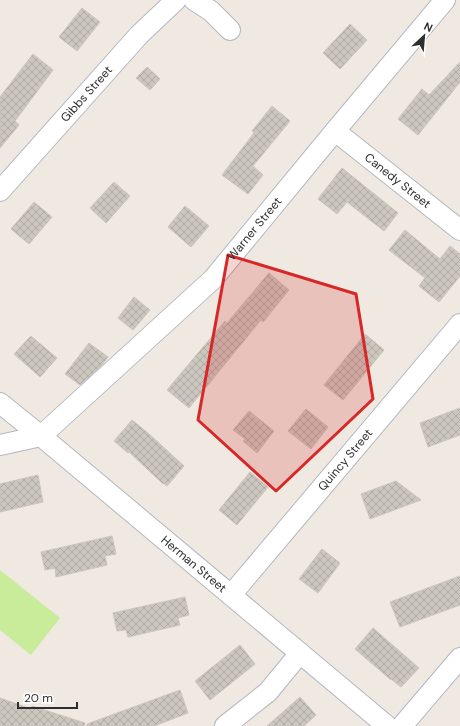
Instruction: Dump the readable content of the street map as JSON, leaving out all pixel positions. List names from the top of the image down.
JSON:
{
  "streets": {
    "street": [
      "Gibbs Street",
      "Canedy Street",
      "Warner Street",
      "Quincy Street",
      "Herman Street"
    ]
  },
  "crossings": [
    ["Canedy Street", "Warner Street"],
    ["Warner Street", "Herman Street"],
    ["Quincy Street", "Herman Street"]
  ],
  "scale_bar": "20 m",
  "north": "top right"
}
